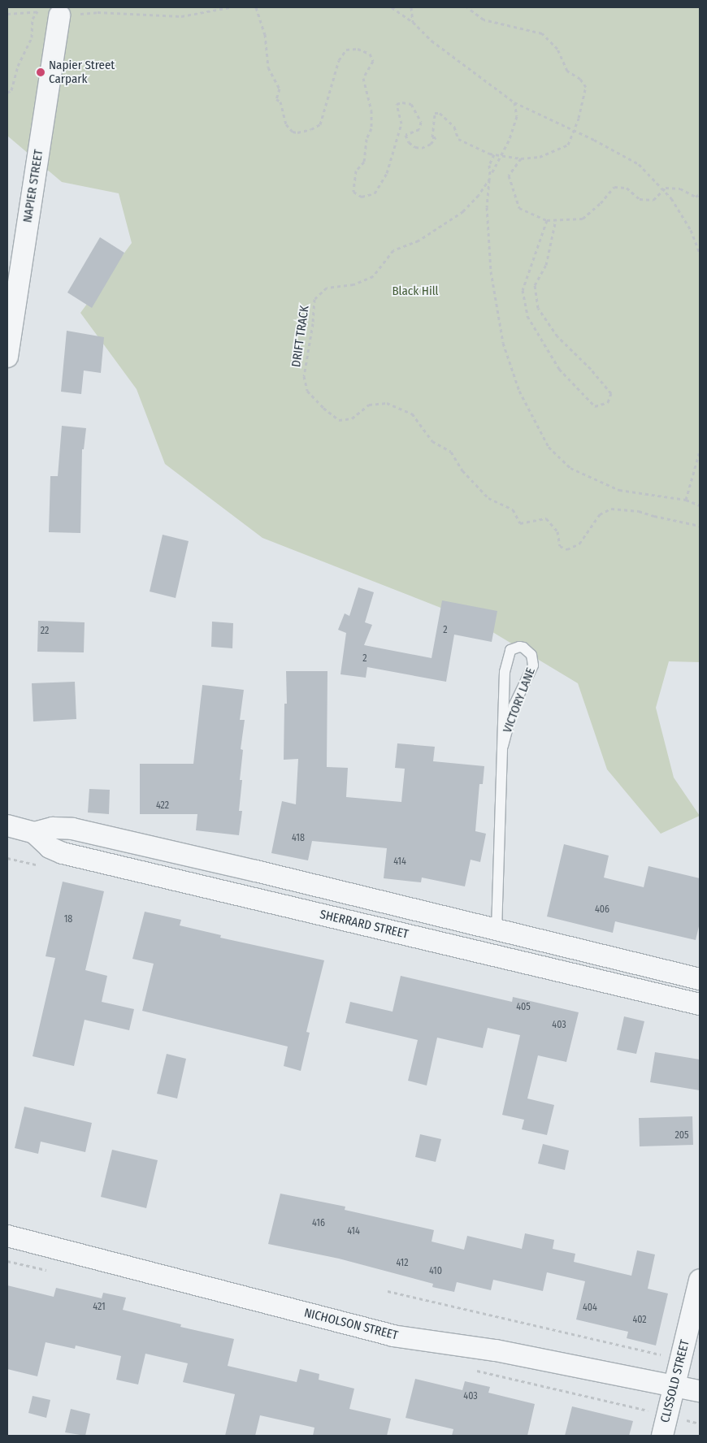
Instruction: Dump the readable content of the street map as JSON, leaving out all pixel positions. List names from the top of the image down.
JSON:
{
  "streets": {
    "street": [
      "NAPIER STREET",
      "SHERRARD STREET",
      "NICHOLSON STREET",
      "CLISSOLD STREET"
    ],
    "lane": ["VICTORY LANE"],
    "path": ["DRIFT TRACK"]
  },
  "crossings": [
    ["VICTORY LANE", "SHERRARD STREET"],
    ["NICHOLSON STREET", "CLISSOLD STREET"]
  ],
  "parks": ["Black Hill"],
  "places": ["Napier Street Carpark"],
  "house_numbers": [
    "2",
    "22",
    "2",
    "422",
    "418",
    "414",
    "406",
    "18",
    "405",
    "403",
    "205",
    "416",
    "414",
    "412",
    "410",
    "421",
    "404",
    "402",
    "403"
  ]
}
